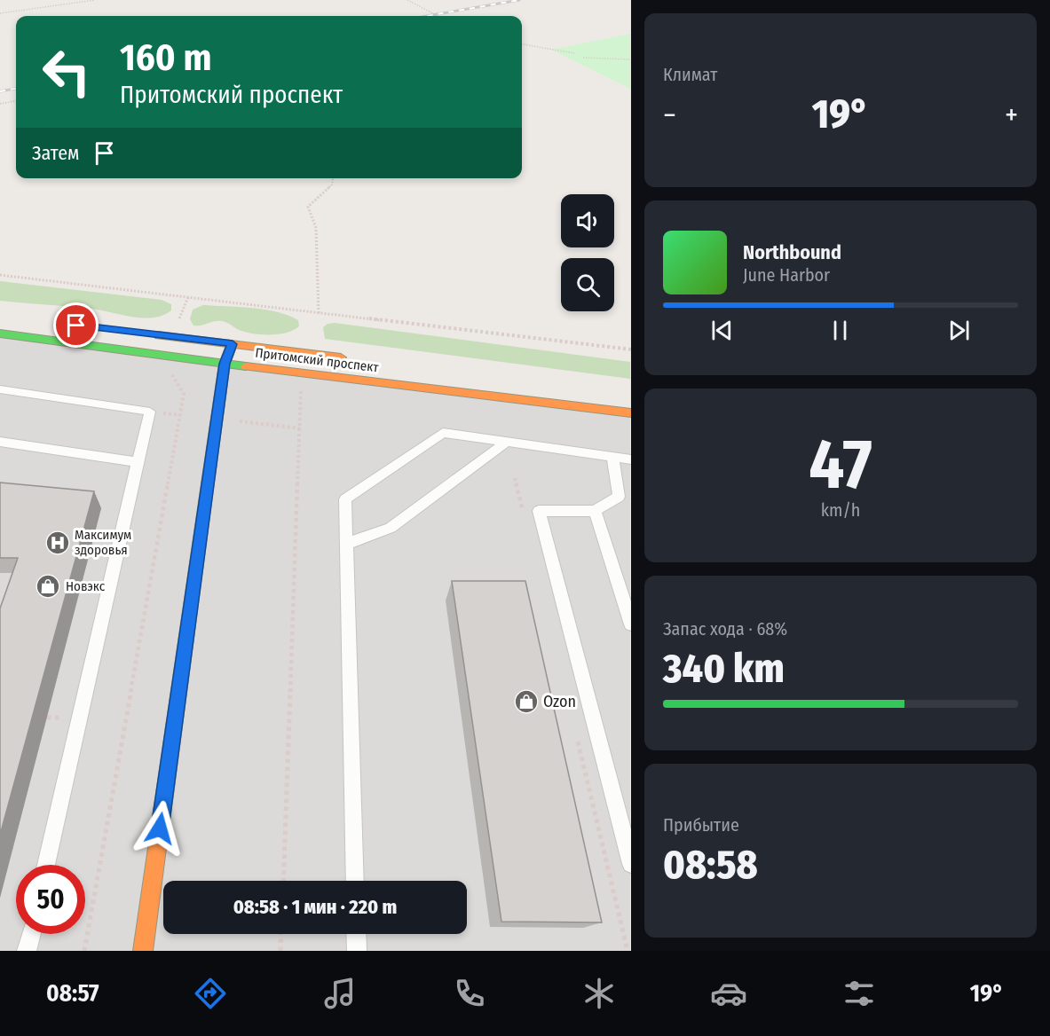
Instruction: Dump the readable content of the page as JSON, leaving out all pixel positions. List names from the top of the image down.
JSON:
{
  "streets": {
    "main road": ["Притомский проспект"]
  },
  "places": {
    "hospital": ["Максимум здоровья"],
    "shop": ["Новэкс", "Ozon"]
  },
  "page": {
    "tile": [
      "Климат",
      ["47", "km/h"],
      ["Запас хода · 68%", "340 km"],
      ["Прибытие", "08:58"]
    ],
    "turn": ["160 m", "Притомский проспект"],
    "heat": ["−", "19°", "+"],
    "then": "Затем",
    "song": ["Northbound", "June Harbor"],
    "limit": "50",
    "trip": "08:58 · 1 мин · 220 m",
    "tabs": ["08:57", "19°"]
  }
}
